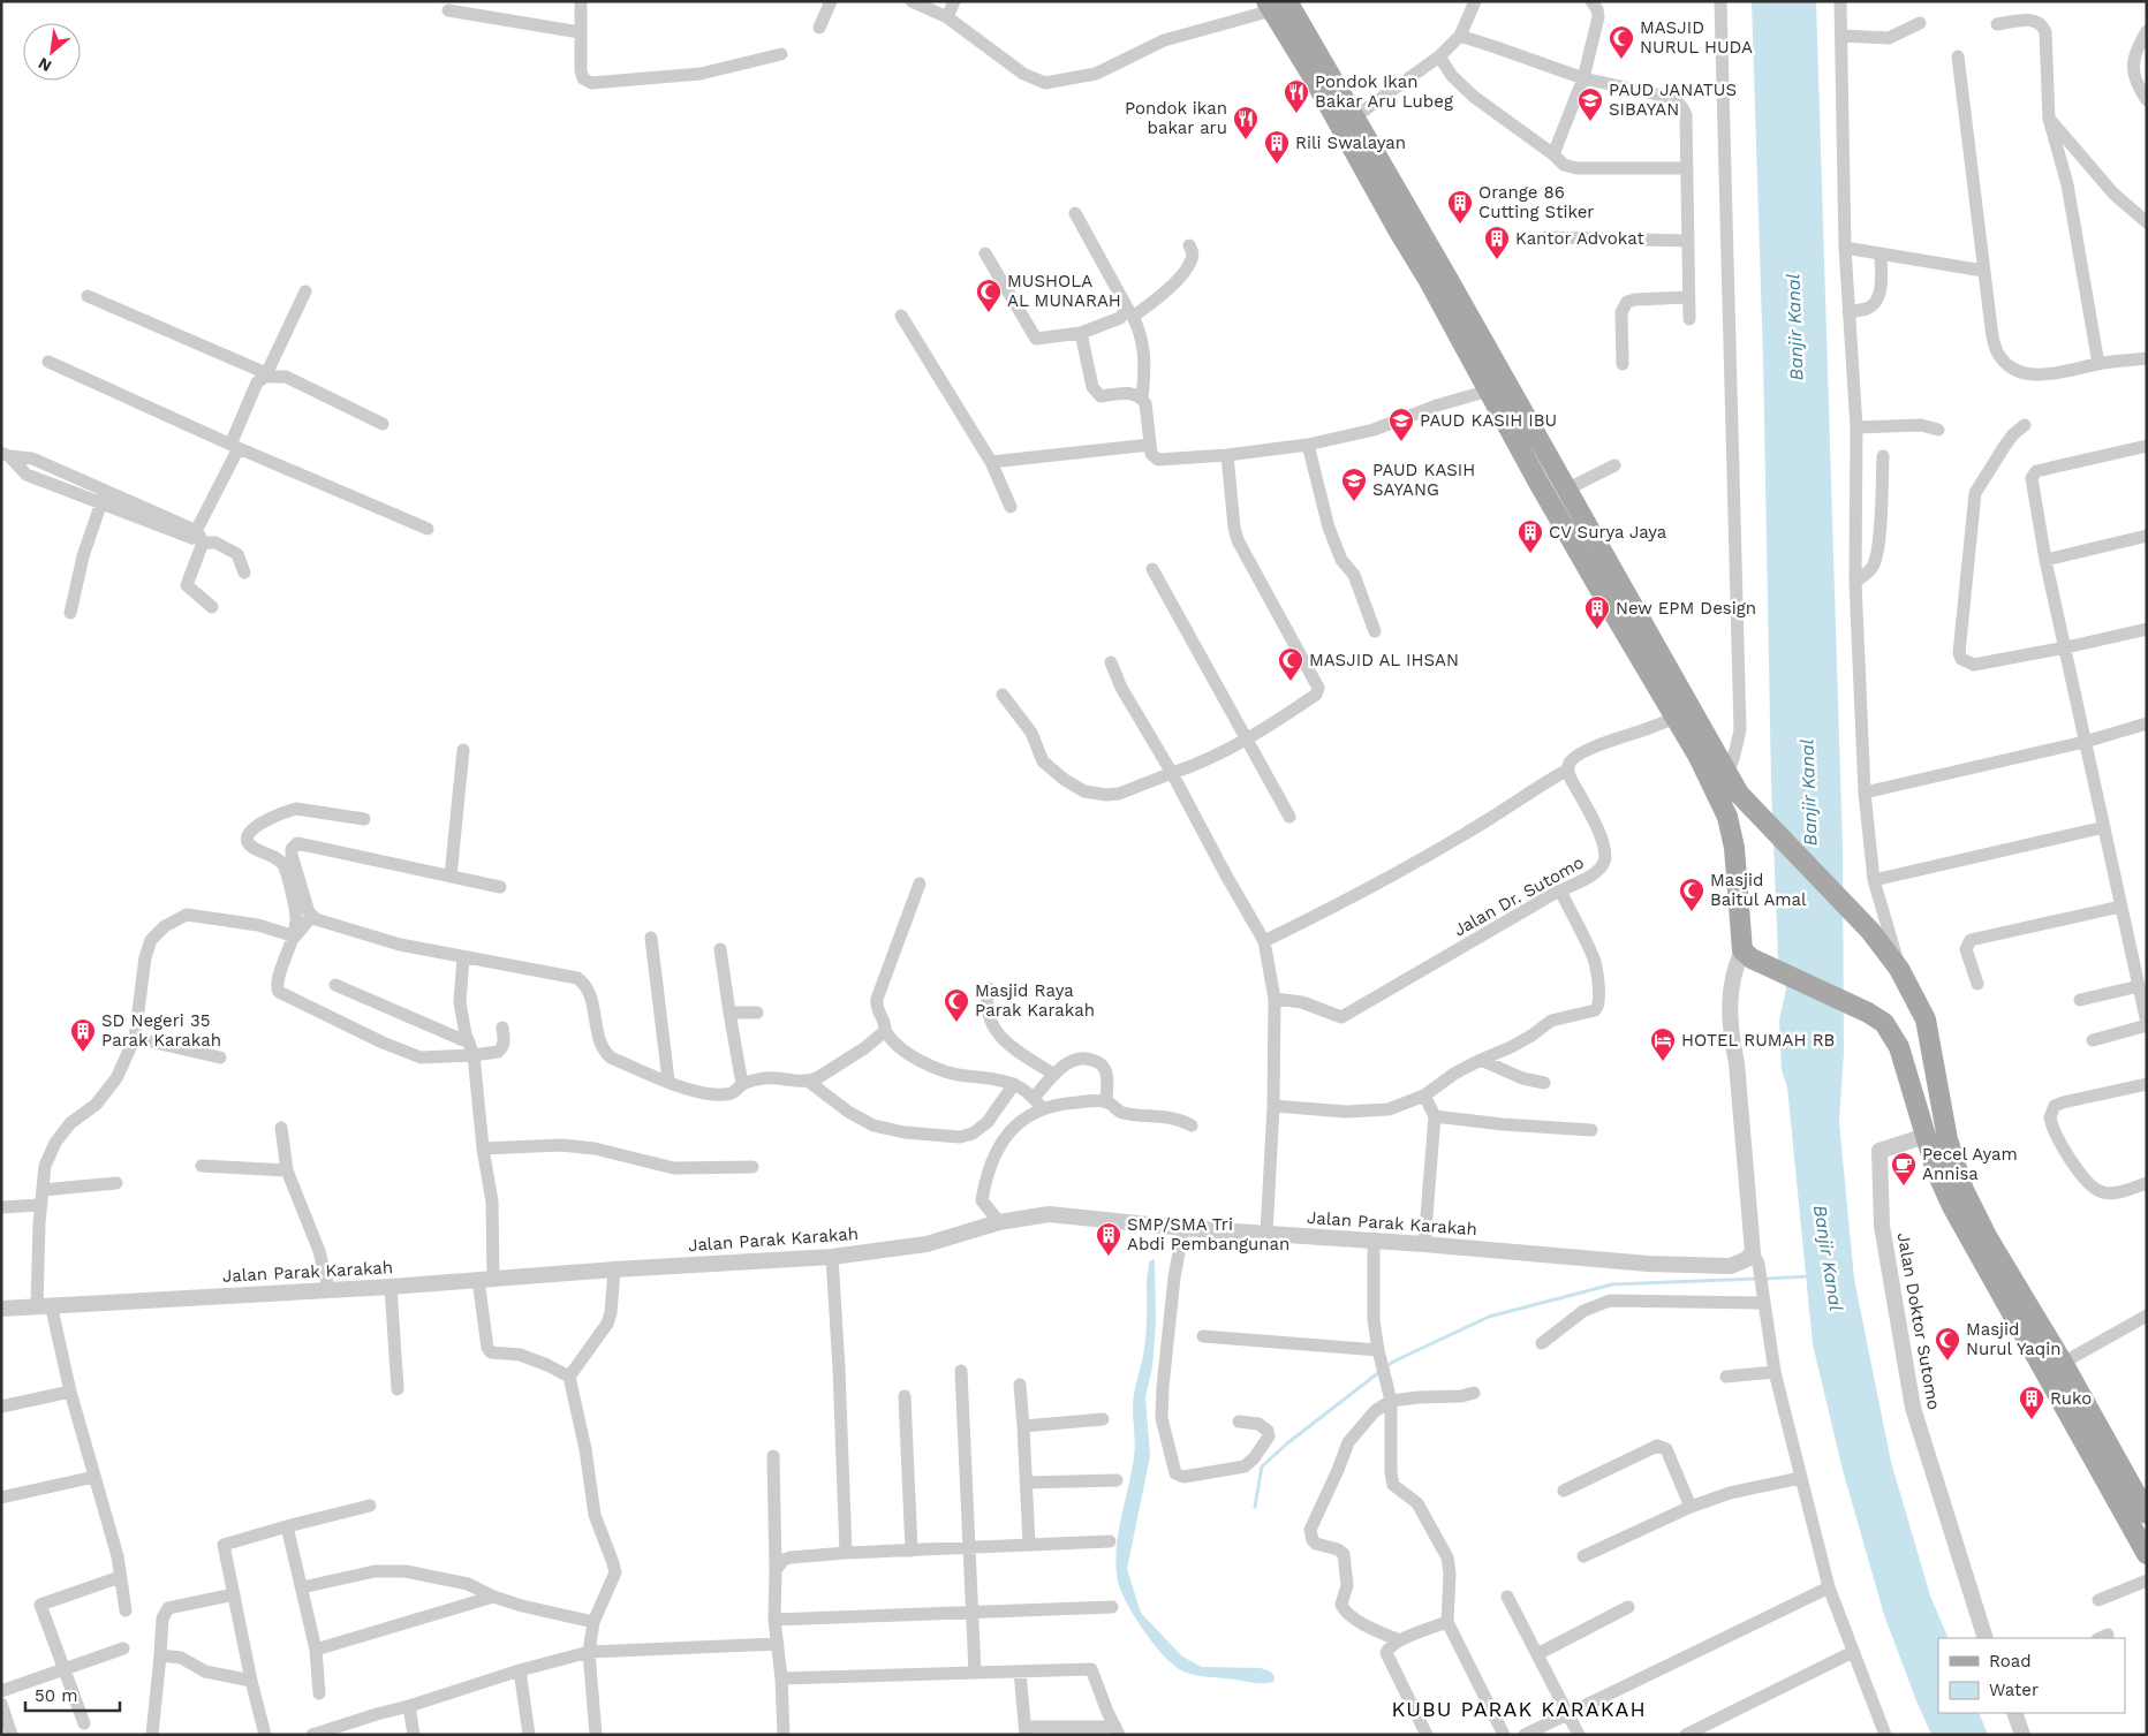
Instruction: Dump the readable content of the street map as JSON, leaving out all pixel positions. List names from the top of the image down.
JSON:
{
  "streets": {
    "street": ["Jalan Dr. Sutomo", "Jalan Parak Karakah", "Jalan Doktor Sutomo"]
  },
  "districts": ["KUBU PARAK KARAKAH"],
  "water": ["Banjir Kanal"],
  "places": {
    "mosque": [
      "MASJID NURUL HUDA",
      "MUSHOLA AL MUNARAH",
      "MASJID AL IHSAN",
      "Masjid Baitul Amal",
      "Masjid Raya Parak Karakah",
      "Masjid Nurul Yaqin"
    ],
    "restaurant": ["Pondok Ikan Bakar Aru Lubeg", "Pondok ikan bakar aru"],
    "school or university": ["PAUD JANATUS SIBAYAN", "PAUD KASIH IBU", "PAUD KASIH SAYANG"],
    "building": [
      "Rili Swalayan",
      "Orange 86 Cutting Stiker",
      "Kantor Advokat",
      "CV Surya Jaya",
      "New EPM Design",
      "SD Negeri 35 Parak Karakah",
      "SMP/SMA Tri Abdi Pembangunan",
      "Ruko"
    ],
    "hotel": ["HOTEL RUMAH RB"],
    "cafe": ["Pecel Ayam Annisa"]
  },
  "legend": ["Road", "Water"],
  "scale_bar": "50 m",
  "north": "bottom left"
}
